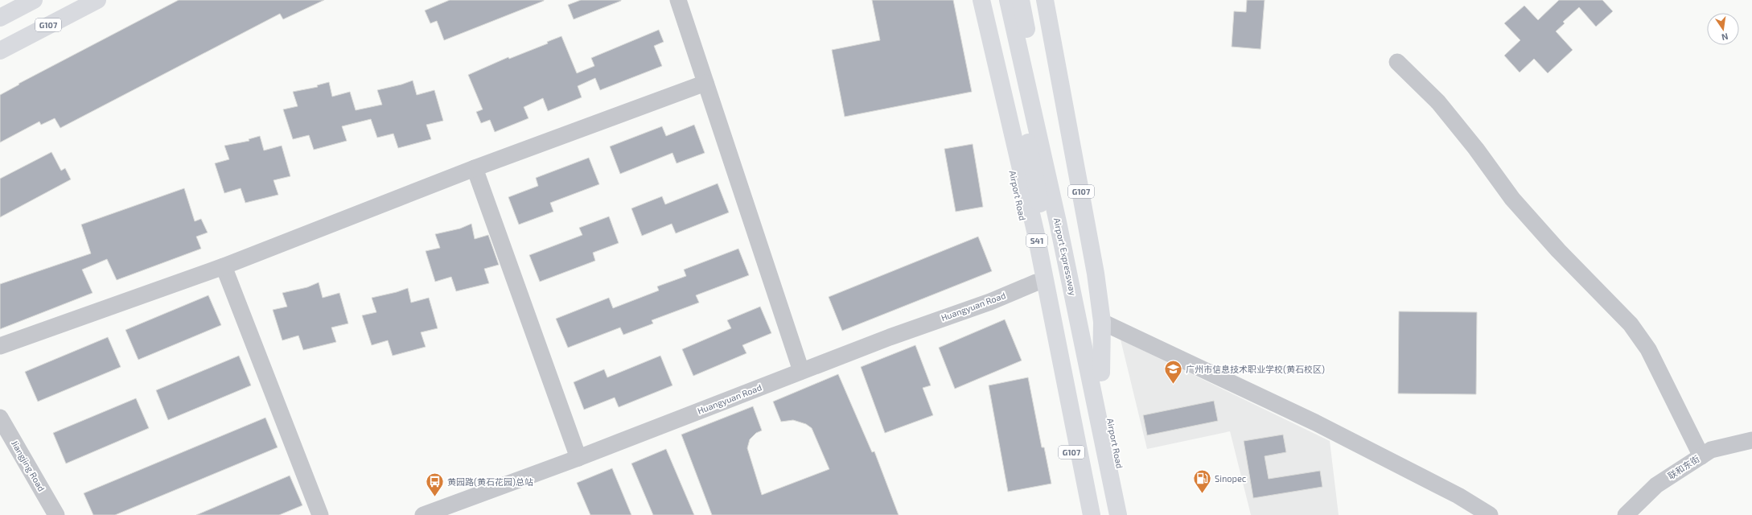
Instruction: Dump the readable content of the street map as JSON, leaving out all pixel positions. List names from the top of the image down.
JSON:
{
  "streets": {
    "highway": [
      "G107",
      "Airport Road",
      "S41",
      "Airport Expressway"
    ],
    "street": ["Huangyuan Road", "Jiangjing Road", "联和东街"]
  },
  "crossings": [
    ["Airport Road", "Huangyuan Road"]
  ],
  "places": {
    "school or university": ["广州市信息技术职业学校(黄石校区)"],
    "fuel station": ["Sinopec"],
    "bus stop": ["黄园路(黄石花园)总站"]
  },
  "north": "bottom"
}
